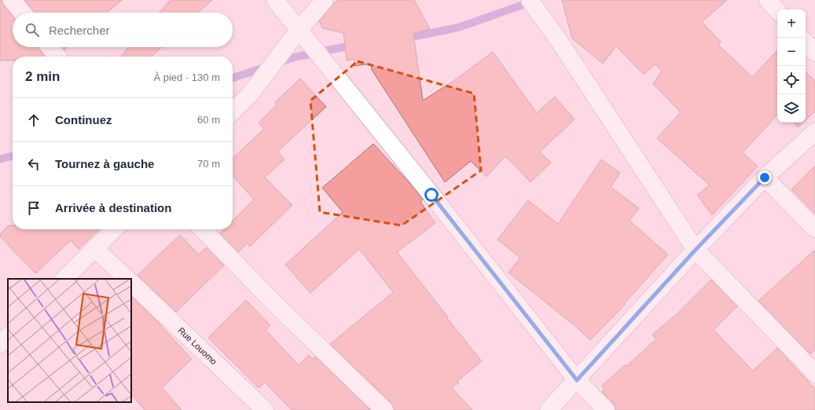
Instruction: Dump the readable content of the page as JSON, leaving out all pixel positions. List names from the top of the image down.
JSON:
{
  "streets": {
    "street": ["Rue Louomo"]
  },
  "page": {
    "map_buttons": ["+", "−"],
    "search": "Rechercher",
    "heading": ["2 min", "À pied · 130 m"],
    "list": [
      ["Continuez", "60 m"],
      ["Tournez à gauche", "70 m"],
      "Arrivée à destination"
    ]
  }
}
